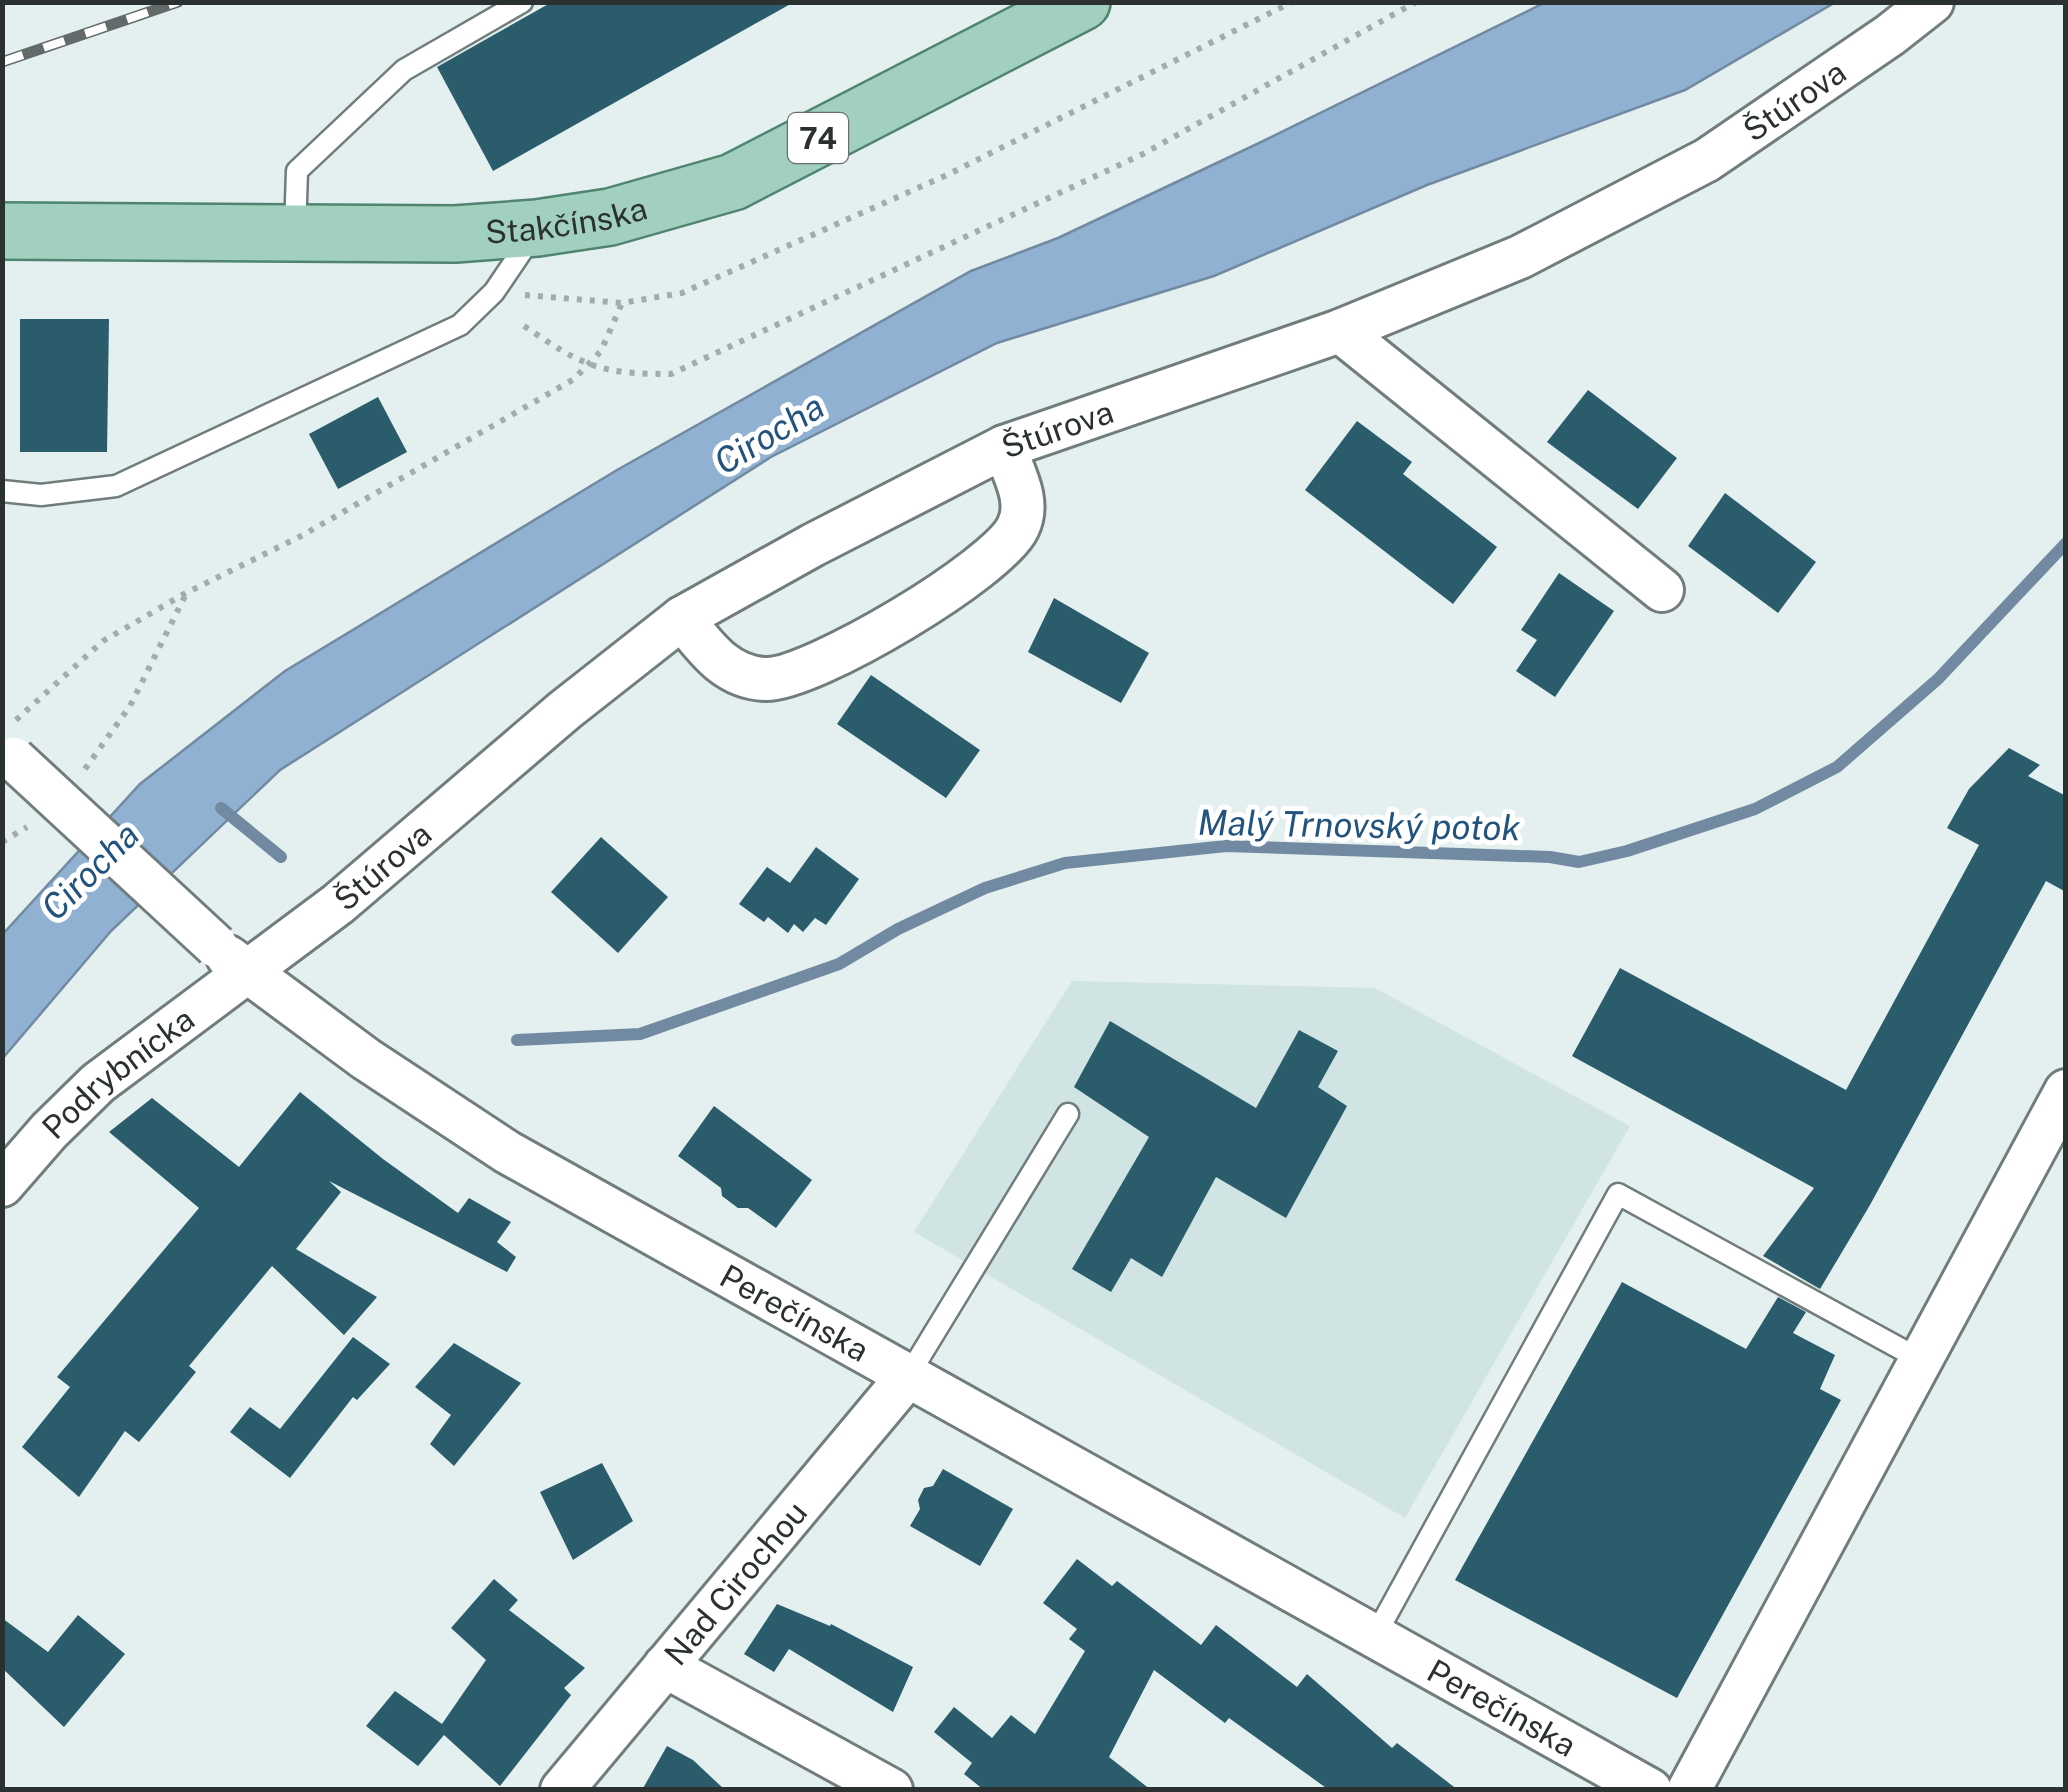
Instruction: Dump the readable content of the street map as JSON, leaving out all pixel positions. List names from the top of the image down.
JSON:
{
  "streets": {
    "main road": ["74", "Stakčínska"],
    "street": [
      "Štúrova",
      "Podrybnícka",
      "Perečínska",
      "Nad Cirochou"
    ]
  },
  "crossings": [
    ["Štúrova", "Podrybnícka"],
    ["Štúrova", "Perečínska"],
    ["Podrybnícka", "Perečínska"],
    ["Perečínska", "Nad Cirochou"]
  ],
  "water": ["Cirocha", "Malý Trnovský potok"]
}
